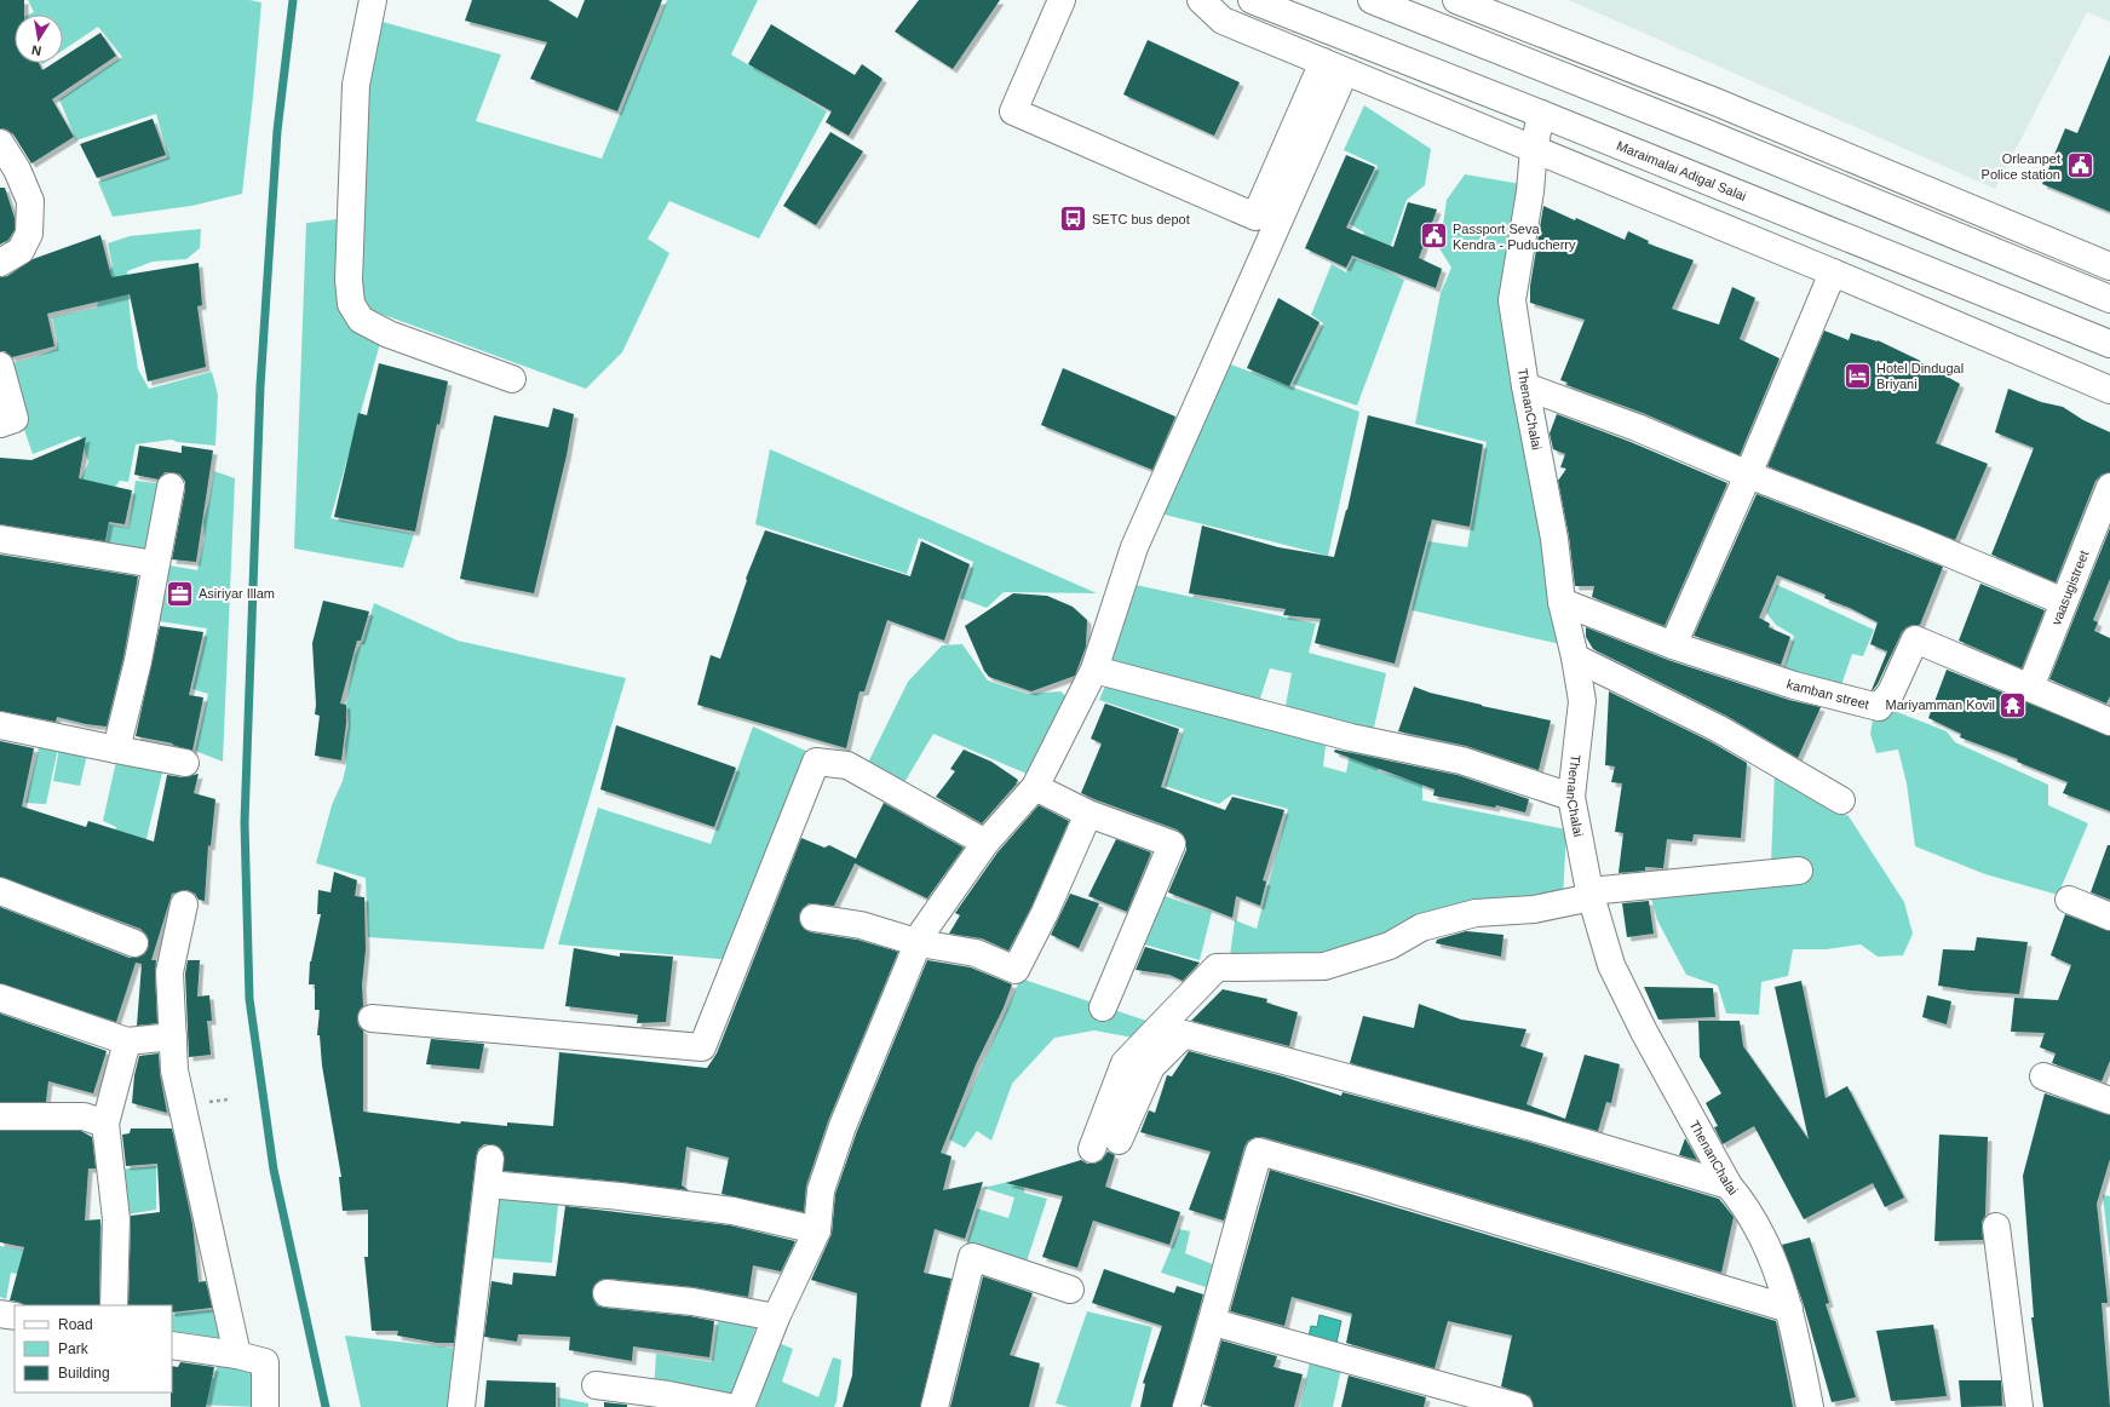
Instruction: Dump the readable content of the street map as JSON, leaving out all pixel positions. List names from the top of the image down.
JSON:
{
  "streets": {
    "street": [
      "Maraimalai Adigal Salai",
      "ThenanChalai",
      "vaasugistreet",
      "kamban street"
    ]
  },
  "crossings": [
    ["Maraimalai Adigal Salai", "ThenanChalai"],
    ["ThenanChalai", "kamban street"],
    ["vaasugistreet", "kamban street"]
  ],
  "places": {
    "public building": ["Orleanpet Police station", "Passport Seva Kendra - Puducherry"],
    "bus stop": ["SETC bus depot"],
    "hotel": ["Hotel Dindugal Briyani"],
    "office": ["Asiriyar Illam"],
    "temple": ["Mariyamman Kovil"]
  },
  "legend": ["Road", "Park", "Building"],
  "north": "bottom"
}
